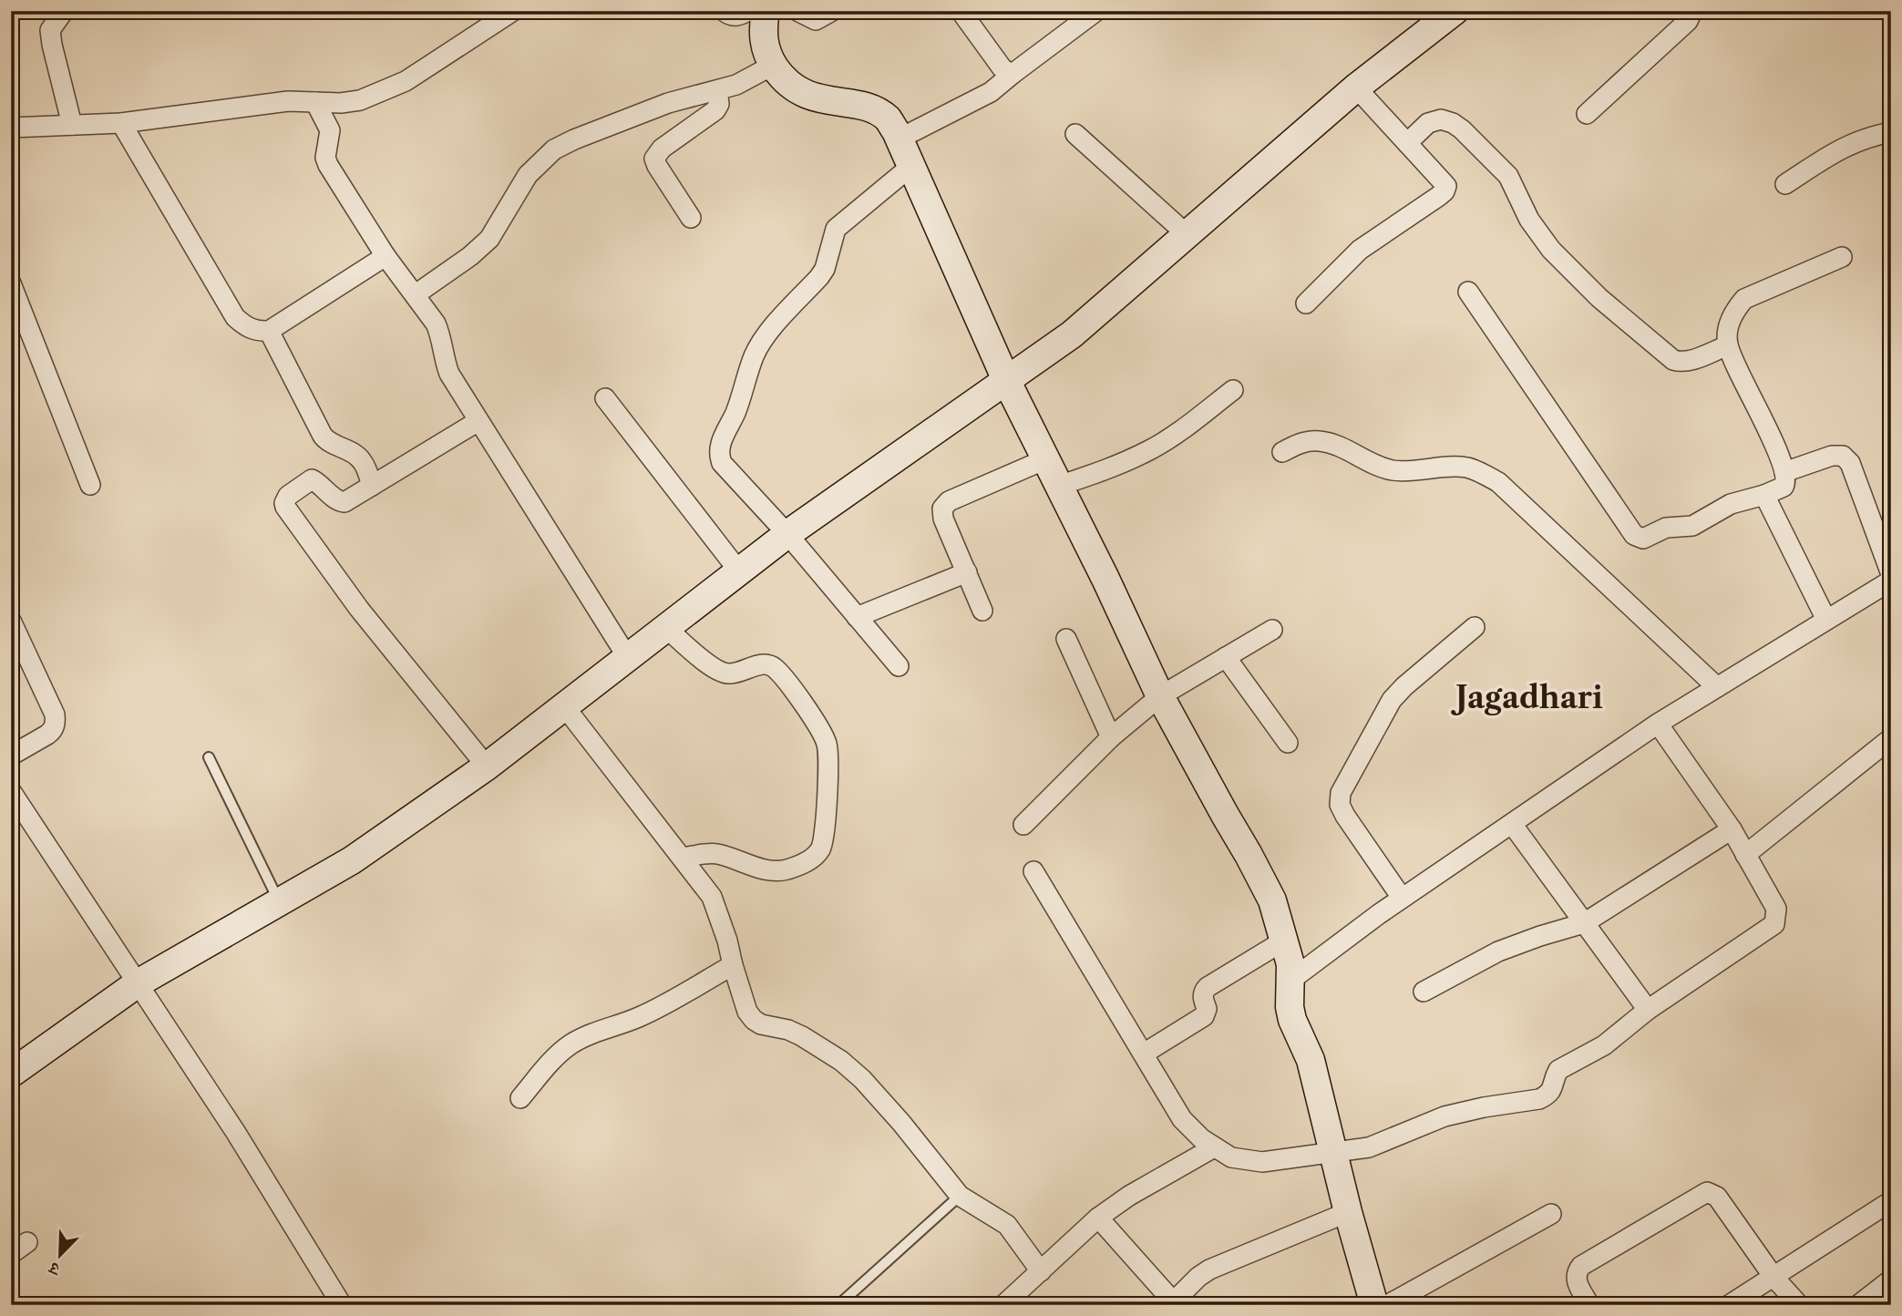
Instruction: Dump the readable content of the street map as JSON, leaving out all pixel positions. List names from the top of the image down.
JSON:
{
  "districts": ["Jagadhari"],
  "north": "bottom left"
}
